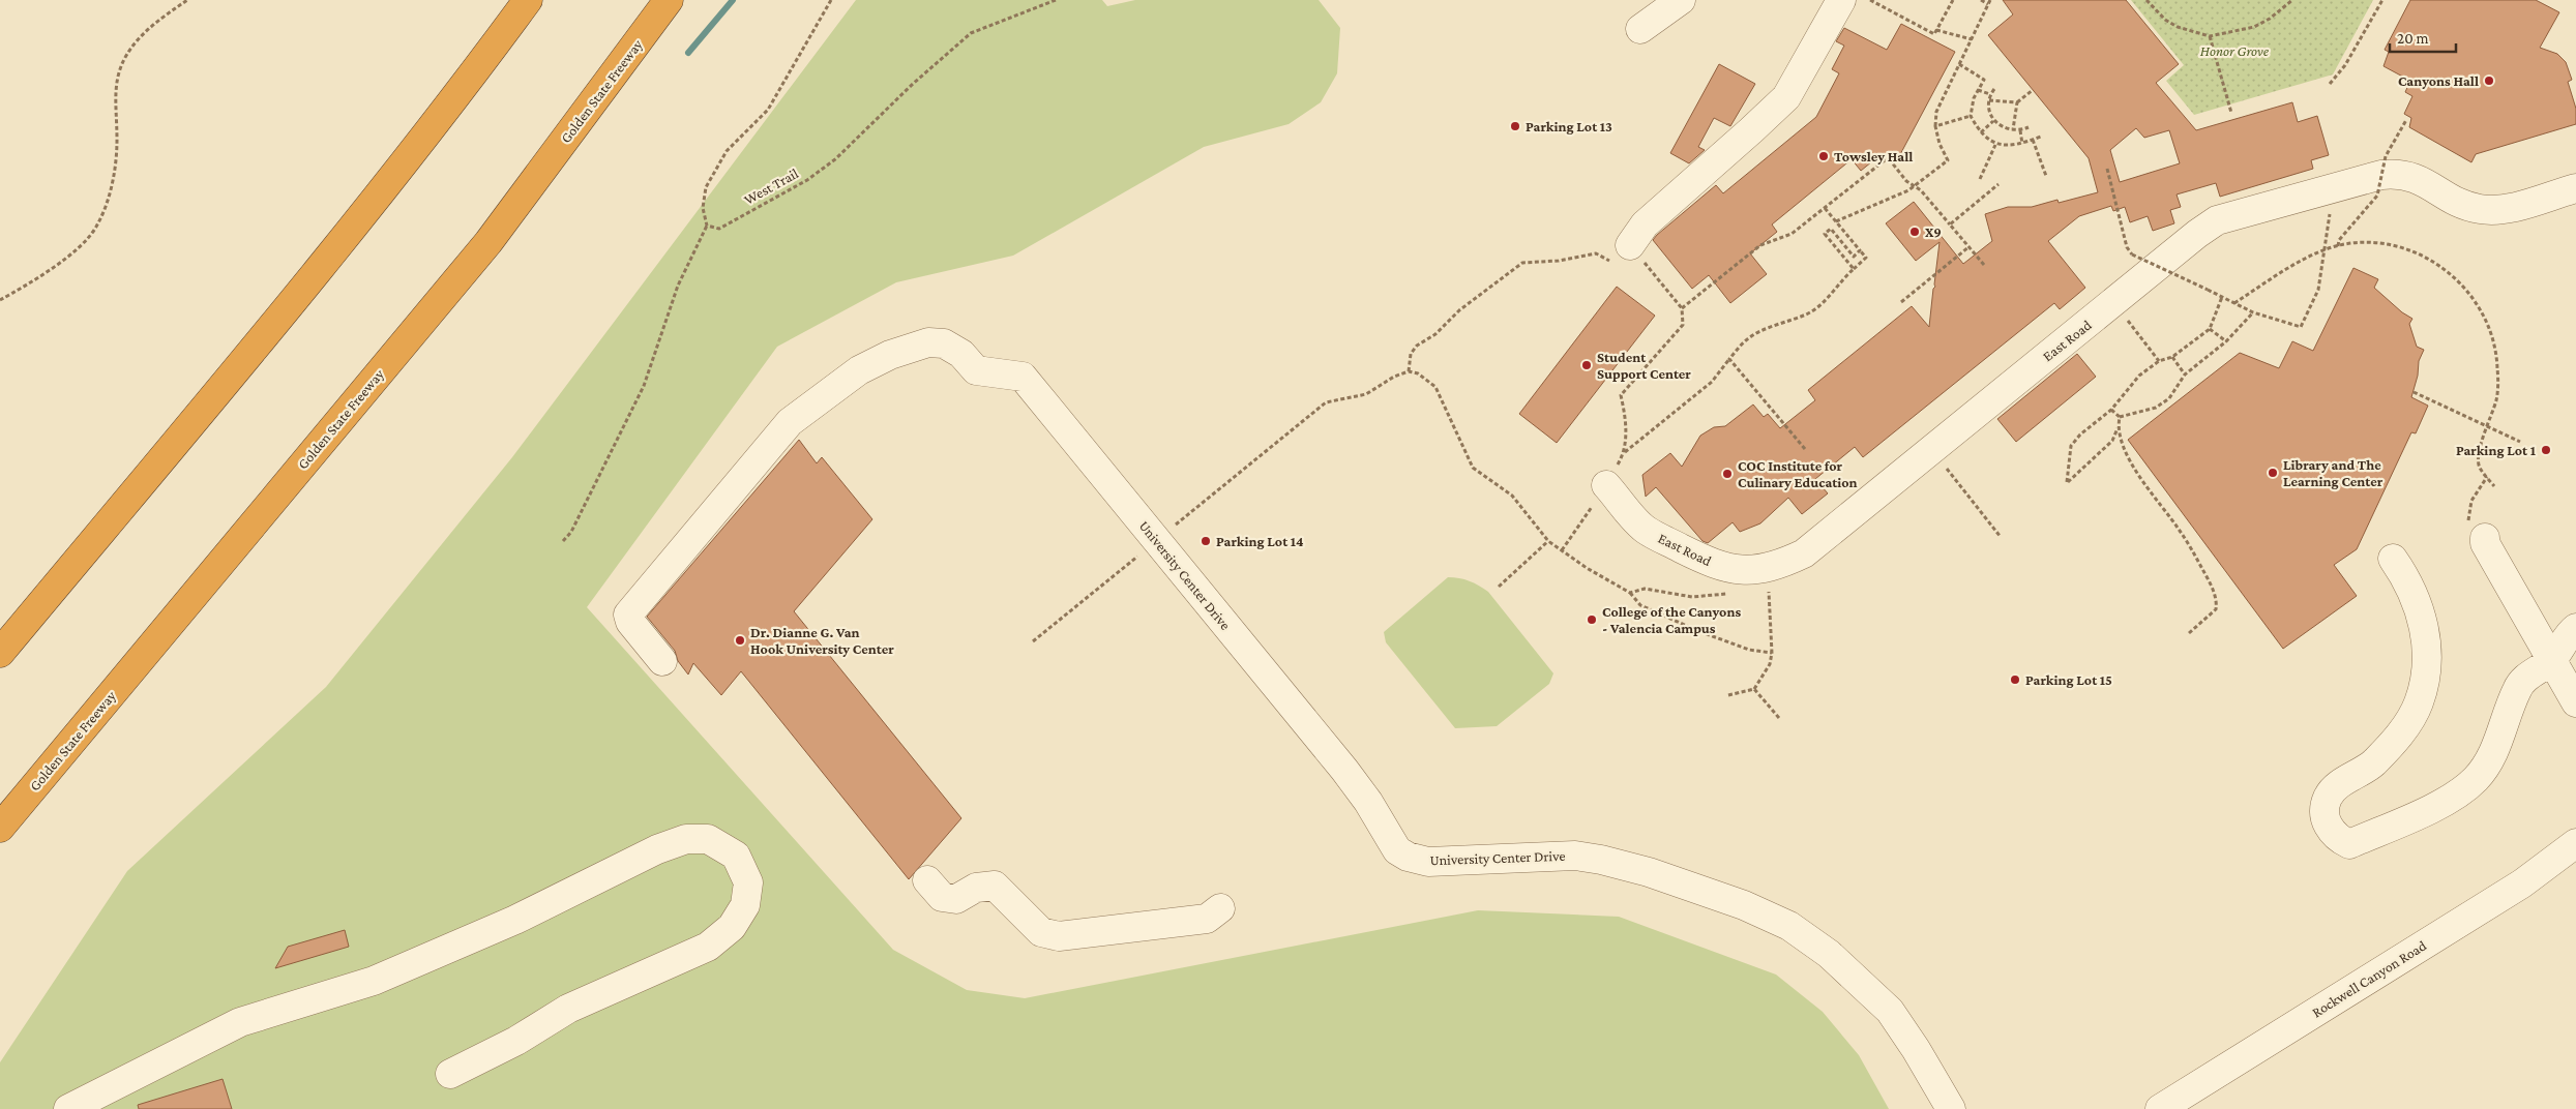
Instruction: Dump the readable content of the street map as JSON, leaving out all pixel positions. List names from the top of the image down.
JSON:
{
  "streets": {
    "highway": ["Golden State Freeway"],
    "street": ["East Road", "University Center Drive", "Rockwell Canyon Road"],
    "path": ["West Trail"]
  },
  "parks": ["Honor Grove"],
  "places": [
    "Canyons Hall",
    "Parking Lot 13",
    "Towsley Hall",
    "X9",
    "Student Support Center",
    "Parking Lot 1",
    "Library and The Learning Center",
    "COC Institute for Culinary Education",
    "Parking Lot 14",
    "College of the Canyons - Valencia Campus",
    "Dr. Dianne G. Van Hook University Center",
    "Parking Lot 15"
  ],
  "scale_bar": "20 m"
}
